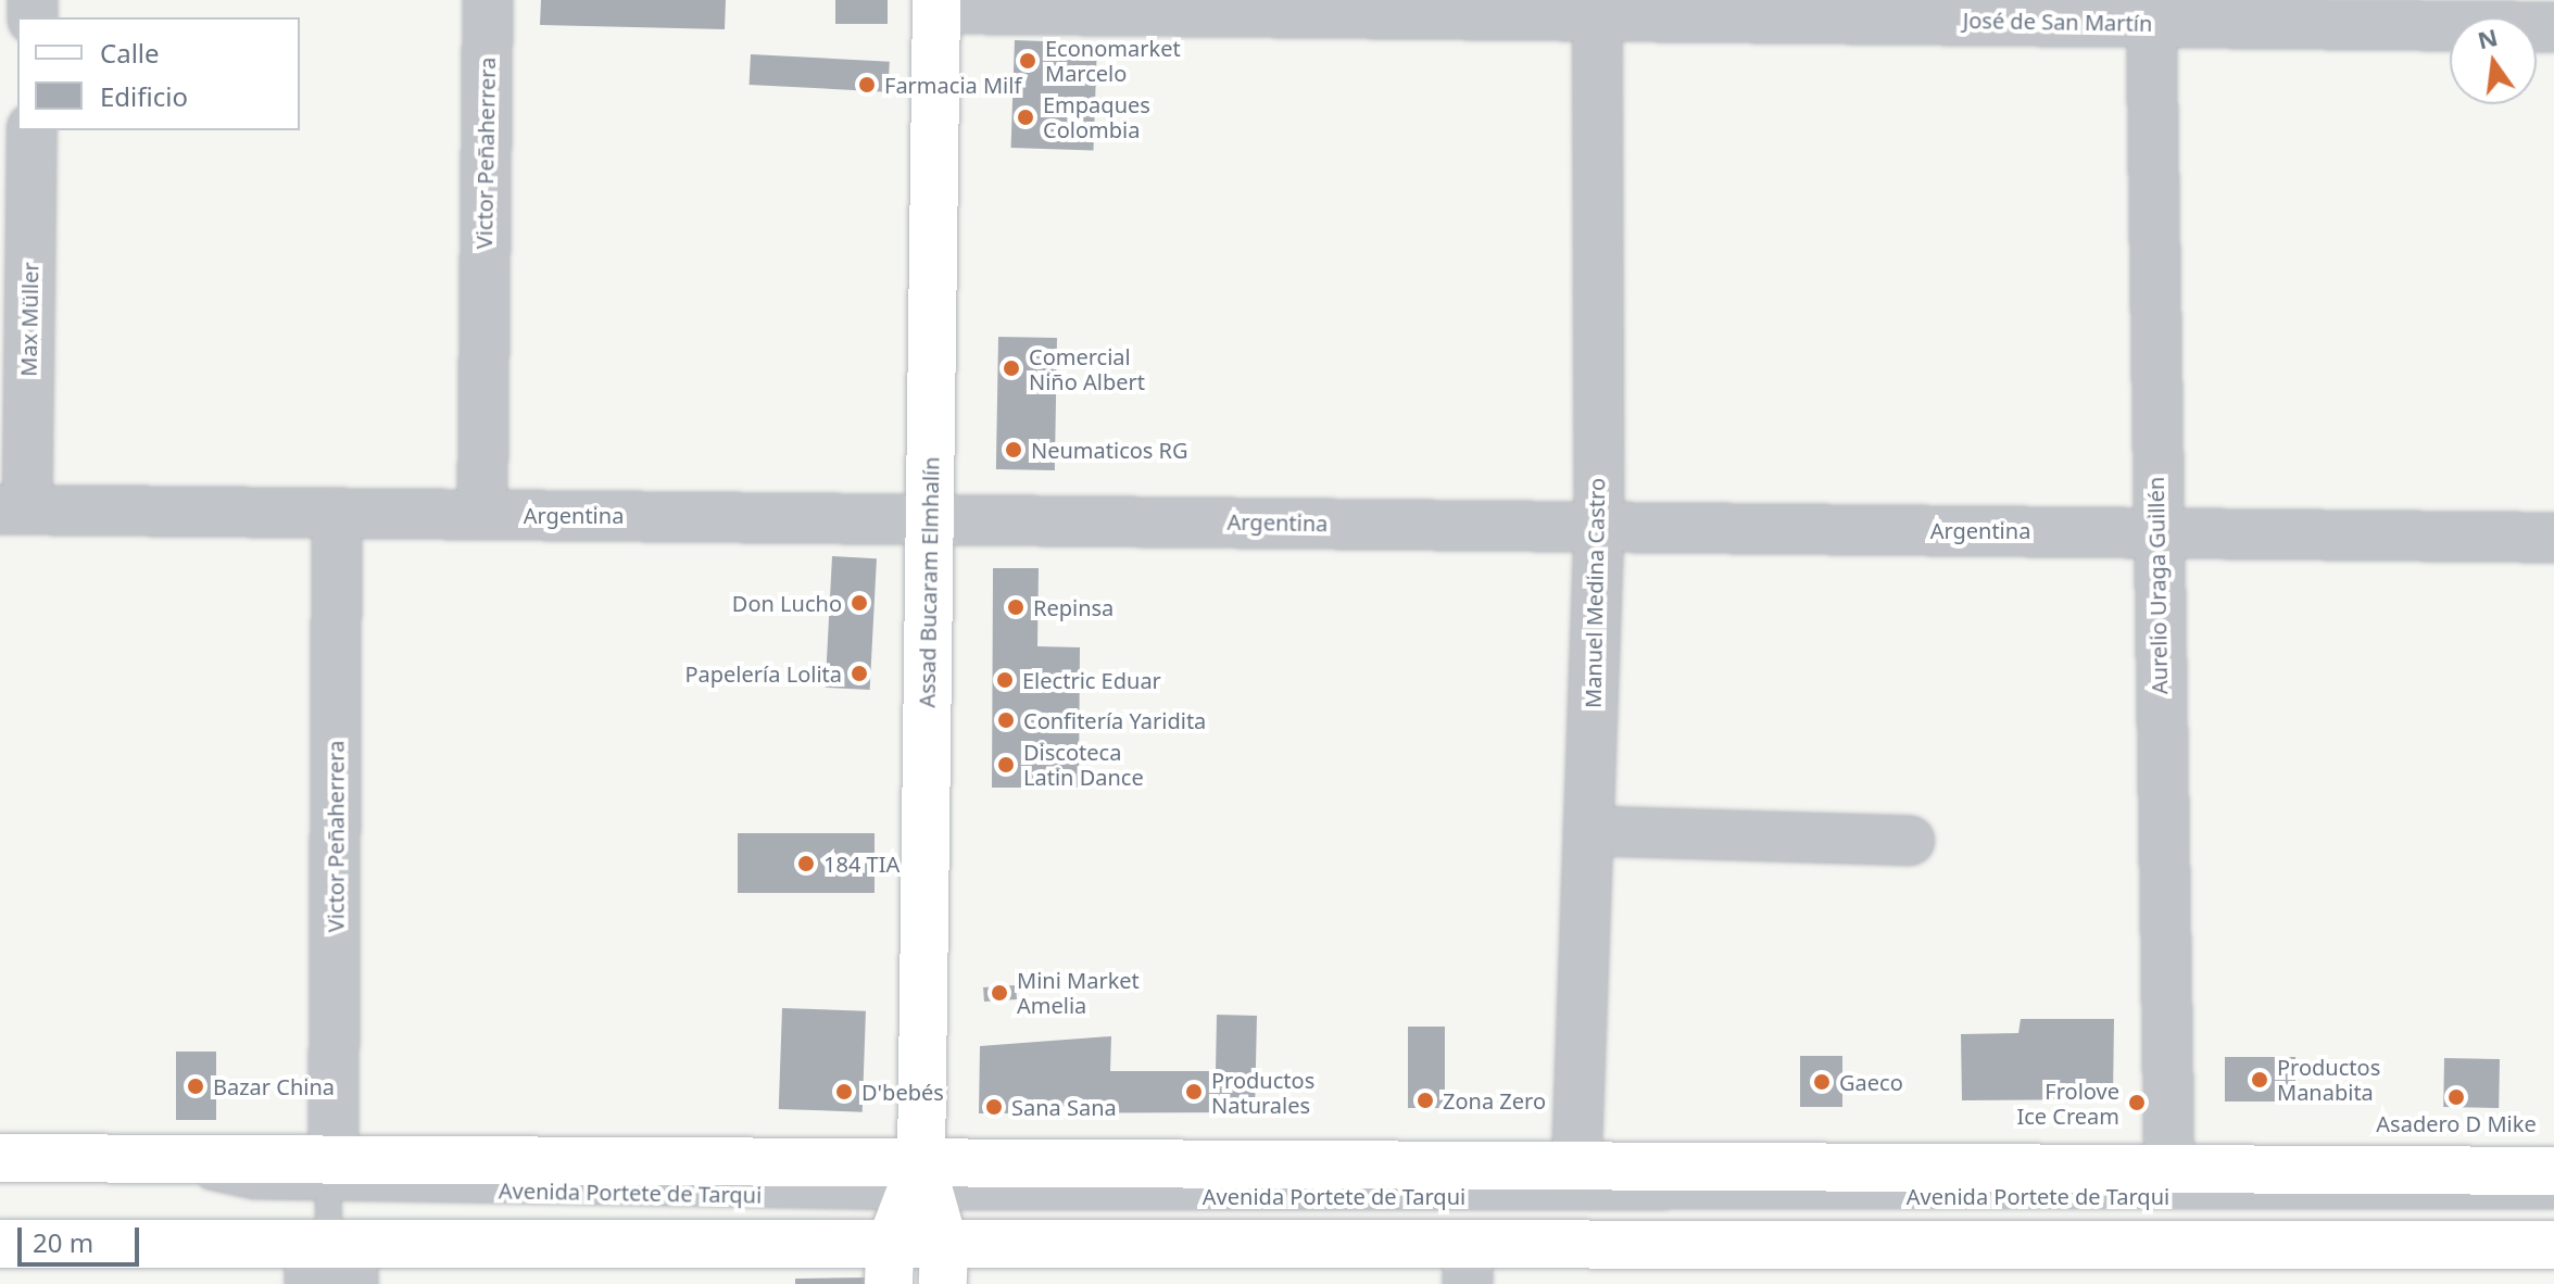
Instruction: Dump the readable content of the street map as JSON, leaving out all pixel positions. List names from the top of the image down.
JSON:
{
  "streets": {
    "main road": ["Assad Bucaram Elmhalín", "Avenida Portete de Tarqui"],
    "street": [
      "José de San Martín",
      "Victor Peñaherrera",
      "Max Müller",
      "Argentina",
      "Aurelio Uraga Guillén",
      "Manuel Medina Castro"
    ]
  },
  "crossings": [
    ["José de San Martín", "Assad Bucaram Elmhalín"],
    ["José de San Martín", "Aurelio Uraga Guillén"],
    ["José de San Martín", "Manuel Medina Castro"],
    ["Victor Peñaherrera", "Argentina"],
    ["Victor Peñaherrera", "Avenida Portete de Tarqui"],
    ["Max Müller", "Argentina"],
    ["Argentina", "Assad Bucaram Elmhalín"],
    ["Argentina", "Aurelio Uraga Guillén"],
    ["Argentina", "Manuel Medina Castro"],
    ["Assad Bucaram Elmhalín", "Avenida Portete de Tarqui"],
    ["Aurelio Uraga Guillén", "Avenida Portete de Tarqui"],
    ["Manuel Medina Castro", "Avenida Portete de Tarqui"]
  ],
  "places": [
    "Economarket Marcelo",
    "Farmacia Milf",
    "Empaques Colombia",
    "Comercial Niño Albert",
    "Neumaticos RG",
    "Don Lucho",
    "Repinsa",
    "Papelería Lolita",
    "Electric Eduar",
    "Confitería Yaridita",
    "Discoteca Latin Dance",
    "184 TIA",
    "Mini Market Amelia",
    "Productos Manabita",
    "Gaeco",
    "Bazar China",
    "D'bebés",
    "Productos Naturales",
    "Asadero D Mike",
    "Zona Zero",
    "Frolove Ice Cream",
    "Sana Sana"
  ],
  "legend": ["Calle", "Edificio"],
  "scale_bar": "20 m",
  "north": "top"
}
